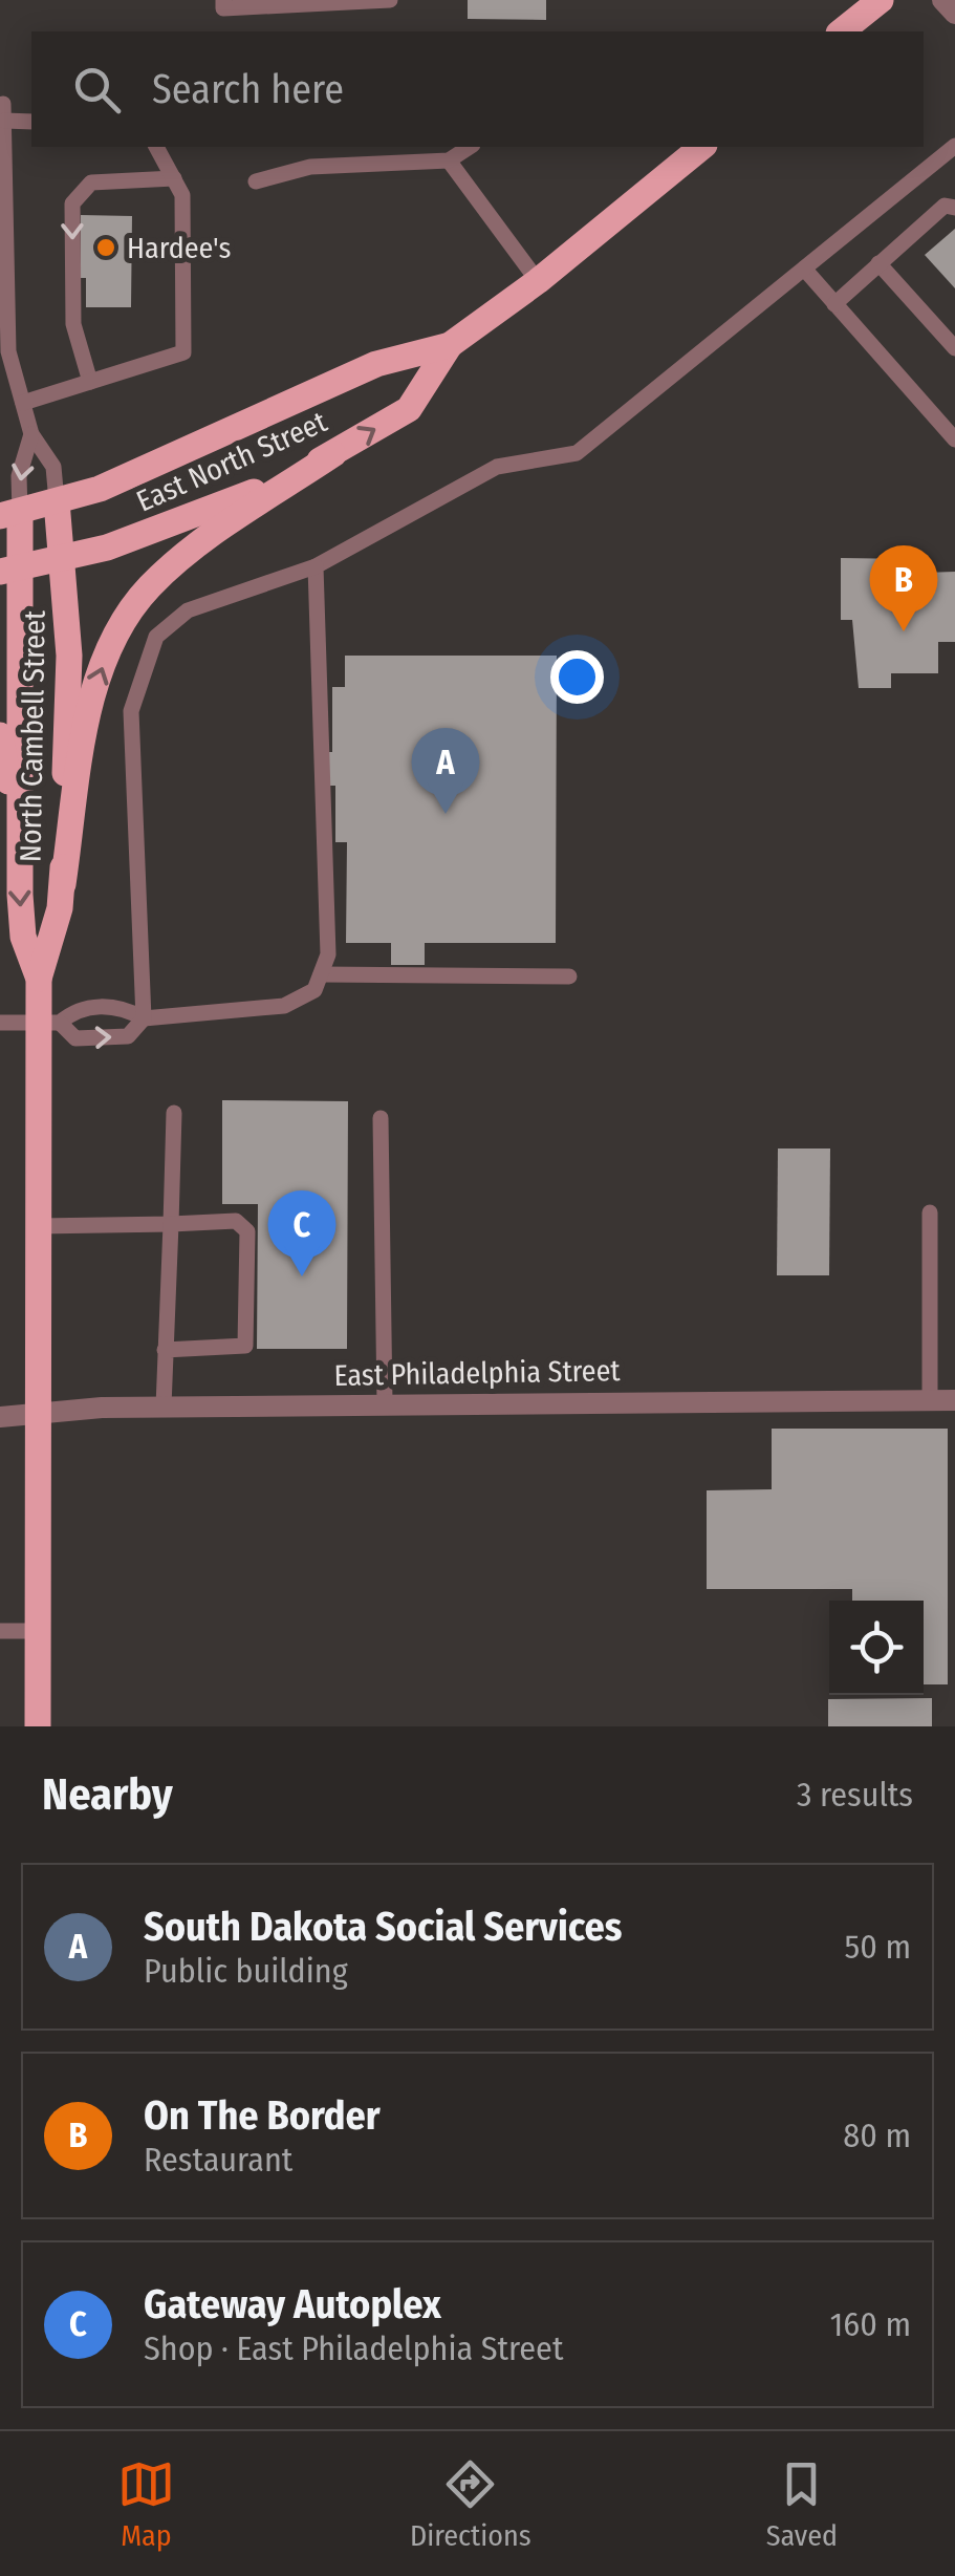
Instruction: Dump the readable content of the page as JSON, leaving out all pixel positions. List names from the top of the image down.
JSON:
{
  "streets": {
    "main road": ["East North Street", "North Cambell Street"],
    "street": ["East Philadelphia Street"]
  },
  "crossings": [
    ["East North Street", "North Cambell Street"],
    ["North Cambell Street", "East Philadelphia Street"]
  ],
  "places": ["Hardee's"],
  "page": {
    "search": "Search here",
    "pins": ["B", "A", "C"],
    "heading": ["Nearby", "3 results"],
    "list": [
      {
        "mark": "A",
        "name": "South Dakota Social Services",
        "note": "Public building",
        "value": "50 m"
      },
      {
        "mark": "B",
        "name": "On The Border",
        "note": "Restaurant",
        "value": "80 m"
      },
      {
        "mark": "C",
        "name": "Gateway Autoplex",
        "note": "Shop · East Philadelphia Street",
        "value": "160 m"
      }
    ],
    "nav": ["Map", "Directions", "Saved"]
  }
}
